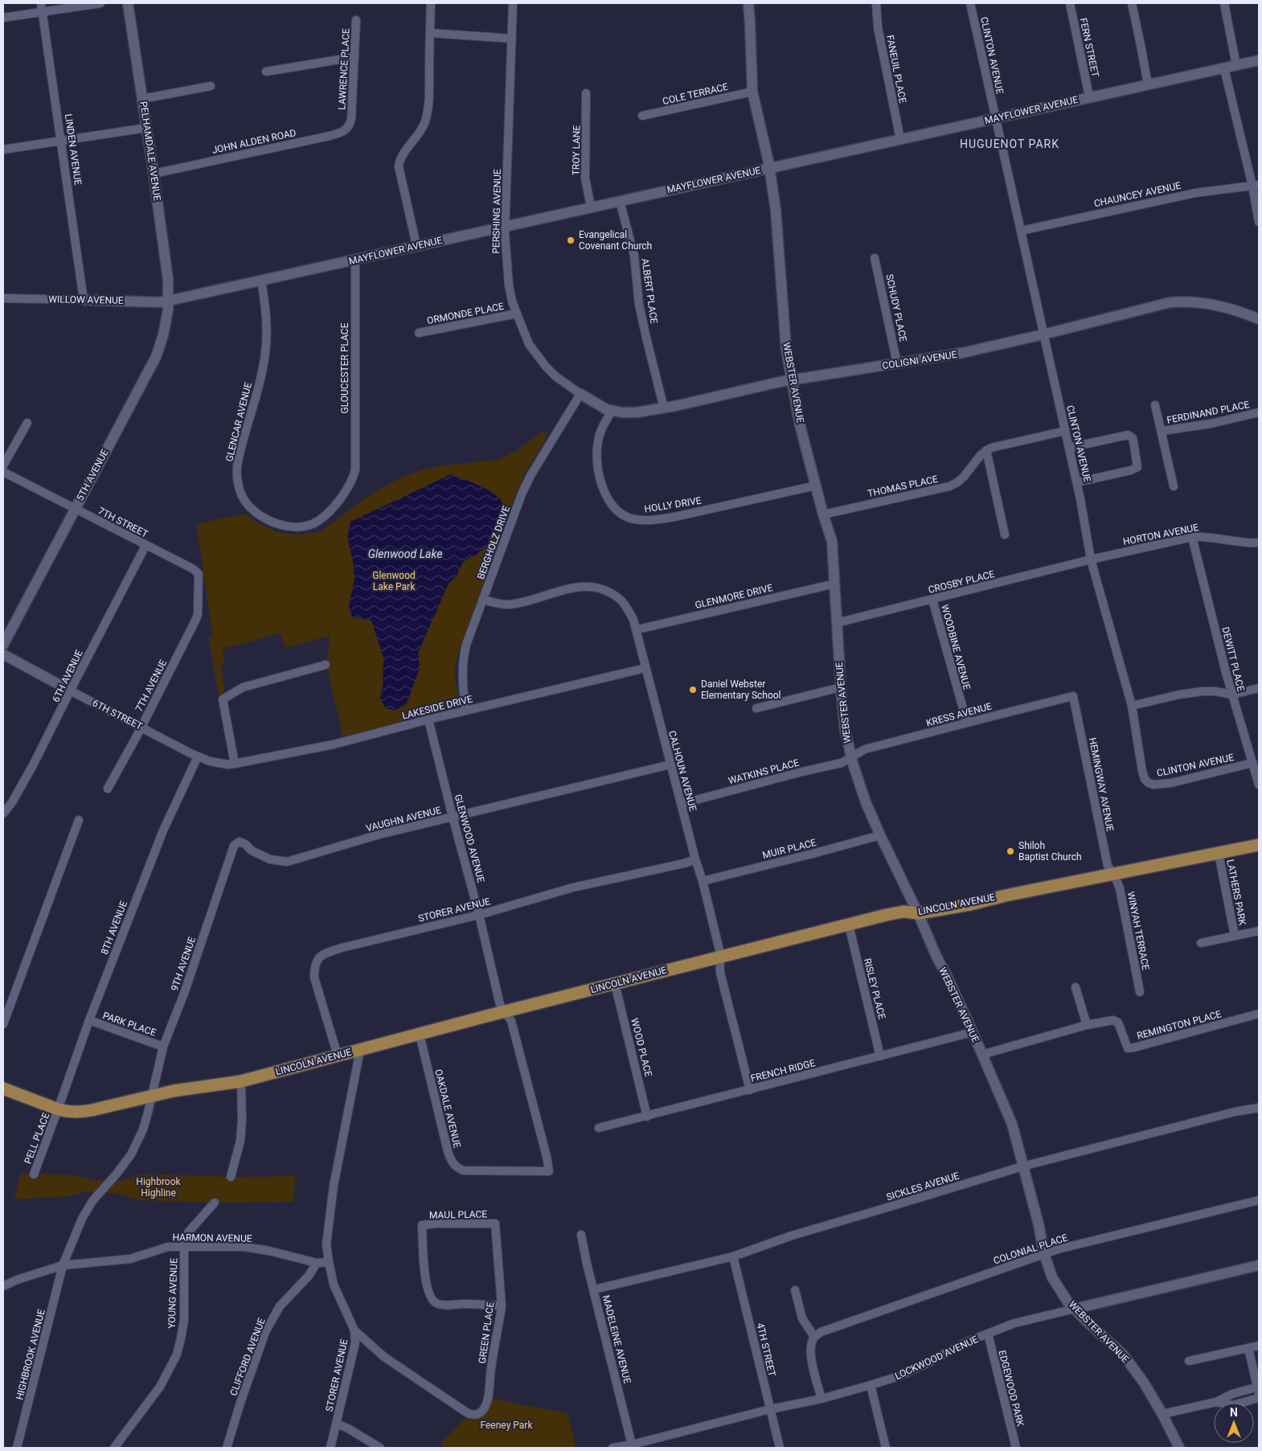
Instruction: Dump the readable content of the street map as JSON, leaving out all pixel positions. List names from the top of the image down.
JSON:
{
  "streets": {
    "main road": ["LINCOLN AVENUE"],
    "street": [
      "FERN STREET",
      "CLINTON AVENUE",
      "LAWRENCE PLACE",
      "FANEUIL PLACE",
      "COLE TERRACE",
      "MAYFLOWER AVENUE",
      "JOHN ALDEN ROAD",
      "LINDEN AVENUE",
      "TROY LANE",
      "PELHAMDALE AVENUE",
      "CHAUNCEY AVENUE",
      "PERSHING AVENUE",
      "ALBERT PLACE",
      "WILLOW AVENUE",
      "SCHUDY PLACE",
      "ORMONDE PLACE",
      "COLIGNI AVENUE",
      "GLOUCESTER PLACE",
      "WEBSTER AVENUE",
      "FERDINAND PLACE",
      "GLENCAR AVENUE",
      "5TH AVENUE",
      "THOMAS PLACE",
      "HOLLY DRIVE",
      "7TH STREET",
      "HORTON AVENUE",
      "BERGHOLZ DRIVE",
      "CROSBY PLACE",
      "GLENMORE DRIVE",
      "WOODBINE AVENUE",
      "DEWITT PLACE",
      "6TH AVENUE",
      "7TH AVENUE",
      "LAKESIDE DRIVE",
      "6TH STREET",
      "KRESS AVENUE",
      "CALHOUN AVENUE",
      "WATKINS PLACE",
      "HEMINGWAY AVENUE",
      "VAUGHN AVENUE",
      "GLENWOOD AVENUE",
      "MUIR PLACE",
      "LATHERS PARK",
      "STORER AVENUE",
      "8TH AVENUE",
      "WINYAH TERRACE",
      "9TH AVENUE",
      "RISLEY PLACE",
      "PARK PLACE",
      "REMINGTON PLACE",
      "WOOD PLACE",
      "FRENCH RIDGE",
      "OAKDALE AVENUE",
      "PELL PLACE",
      "SICKLES AVENUE",
      "MAUL PLACE",
      "HARMON AVENUE",
      "COLONIAL PLACE",
      "YOUNG AVENUE",
      "GREEN PLACE",
      "MADELEINE AVENUE",
      "4TH STREET",
      "HIGHBROOK AVENUE",
      "CLIFFORD AVENUE",
      "LOCKWOOD AVENUE",
      "EDGEWOOD PARK"
    ]
  },
  "crossings": [
    ["FERN STREET", "MAYFLOWER AVENUE"],
    ["CLINTON AVENUE", "MAYFLOWER AVENUE"],
    ["CLINTON AVENUE", "CHAUNCEY AVENUE"],
    ["CLINTON AVENUE", "COLIGNI AVENUE"],
    ["CLINTON AVENUE", "THOMAS PLACE"],
    ["CLINTON AVENUE", "HORTON AVENUE"],
    ["CLINTON AVENUE", "CROSBY PLACE"],
    ["CLINTON AVENUE", "DEWITT PLACE"],
    ["LAWRENCE PLACE", "JOHN ALDEN ROAD"],
    ["FANEUIL PLACE", "MAYFLOWER AVENUE"],
    ["COLE TERRACE", "WEBSTER AVENUE"],
    ["MAYFLOWER AVENUE", "TROY LANE"],
    ["MAYFLOWER AVENUE", "PELHAMDALE AVENUE"],
    ["MAYFLOWER AVENUE", "PERSHING AVENUE"],
    ["MAYFLOWER AVENUE", "ALBERT PLACE"],
    ["MAYFLOWER AVENUE", "WILLOW AVENUE"],
    ["MAYFLOWER AVENUE", "GLOUCESTER PLACE"],
    ["MAYFLOWER AVENUE", "WEBSTER AVENUE"],
    ["MAYFLOWER AVENUE", "GLENCAR AVENUE"],
    ["MAYFLOWER AVENUE", "5TH AVENUE"],
    ["JOHN ALDEN ROAD", "PELHAMDALE AVENUE"],
    ["LINDEN AVENUE", "WILLOW AVENUE"],
    ["PELHAMDALE AVENUE", "WILLOW AVENUE"],
    ["PELHAMDALE AVENUE", "5TH AVENUE"],
    ["PERSHING AVENUE", "ORMONDE PLACE"],
    ["PERSHING AVENUE", "COLIGNI AVENUE"],
    ["PERSHING AVENUE", "BERGHOLZ DRIVE"],
    ["ALBERT PLACE", "COLIGNI AVENUE"],
    ["WILLOW AVENUE", "5TH AVENUE"],
    ["SCHUDY PLACE", "COLIGNI AVENUE"],
    ["COLIGNI AVENUE", "WEBSTER AVENUE"],
    ["COLIGNI AVENUE", "HOLLY DRIVE"],
    ["COLIGNI AVENUE", "BERGHOLZ DRIVE"],
    ["GLOUCESTER PLACE", "GLENCAR AVENUE"],
    ["WEBSTER AVENUE", "THOMAS PLACE"],
    ["WEBSTER AVENUE", "HOLLY DRIVE"],
    ["WEBSTER AVENUE", "CROSBY PLACE"],
    ["WEBSTER AVENUE", "GLENMORE DRIVE"],
    ["WEBSTER AVENUE", "KRESS AVENUE"],
    ["WEBSTER AVENUE", "WATKINS PLACE"],
    ["WEBSTER AVENUE", "MUIR PLACE"],
    ["WEBSTER AVENUE", "LINCOLN AVENUE"],
    ["WEBSTER AVENUE", "REMINGTON PLACE"],
    ["WEBSTER AVENUE", "FRENCH RIDGE"],
    ["WEBSTER AVENUE", "SICKLES AVENUE"],
    ["WEBSTER AVENUE", "COLONIAL PLACE"],
    ["WEBSTER AVENUE", "LOCKWOOD AVENUE"],
    ["5TH AVENUE", "7TH STREET"],
    ["7TH STREET", "6TH AVENUE"],
    ["7TH STREET", "7TH AVENUE"],
    ["HORTON AVENUE", "CROSBY PLACE"],
    ["HORTON AVENUE", "DEWITT PLACE"],
    ["BERGHOLZ DRIVE", "LAKESIDE DRIVE"],
    ["BERGHOLZ DRIVE", "CALHOUN AVENUE"],
    ["CROSBY PLACE", "WOODBINE AVENUE"],
    ["GLENMORE DRIVE", "CALHOUN AVENUE"],
    ["WOODBINE AVENUE", "KRESS AVENUE"],
    ["6TH AVENUE", "6TH STREET"],
    ["7TH AVENUE", "6TH STREET"],
    ["LAKESIDE DRIVE", "6TH STREET"],
    ["LAKESIDE DRIVE", "CALHOUN AVENUE"],
    ["LAKESIDE DRIVE", "GLENWOOD AVENUE"],
    ["6TH STREET", "8TH AVENUE"],
    ["KRESS AVENUE", "WATKINS PLACE"],
    ["KRESS AVENUE", "HEMINGWAY AVENUE"],
    ["CALHOUN AVENUE", "WATKINS PLACE"],
    ["CALHOUN AVENUE", "VAUGHN AVENUE"],
    ["CALHOUN AVENUE", "MUIR PLACE"],
    ["CALHOUN AVENUE", "LINCOLN AVENUE"],
    ["CALHOUN AVENUE", "STORER AVENUE"],
    ["CALHOUN AVENUE", "FRENCH RIDGE"],
    ["HEMINGWAY AVENUE", "LINCOLN AVENUE"],
    ["HEMINGWAY AVENUE", "WINYAH TERRACE"],
    ["VAUGHN AVENUE", "GLENWOOD AVENUE"],
    ["VAUGHN AVENUE", "9TH AVENUE"],
    ["GLENWOOD AVENUE", "LINCOLN AVENUE"],
    ["GLENWOOD AVENUE", "STORER AVENUE"],
    ["GLENWOOD AVENUE", "OAKDALE AVENUE"],
    ["LATHERS PARK", "LINCOLN AVENUE"],
    ["LINCOLN AVENUE", "STORER AVENUE"],
    ["LINCOLN AVENUE", "8TH AVENUE"],
    ["LINCOLN AVENUE", "WINYAH TERRACE"],
    ["LINCOLN AVENUE", "9TH AVENUE"],
    ["LINCOLN AVENUE", "RISLEY PLACE"],
    ["LINCOLN AVENUE", "WOOD PLACE"],
    ["LINCOLN AVENUE", "OAKDALE AVENUE"],
    ["LINCOLN AVENUE", "PELL PLACE"],
    ["LINCOLN AVENUE", "HIGHBROOK AVENUE"],
    ["STORER AVENUE", "HARMON AVENUE"],
    ["STORER AVENUE", "GREEN PLACE"],
    ["8TH AVENUE", "PARK PLACE"],
    ["8TH AVENUE", "PELL PLACE"],
    ["9TH AVENUE", "PARK PLACE"],
    ["9TH AVENUE", "HIGHBROOK AVENUE"],
    ["RISLEY PLACE", "FRENCH RIDGE"],
    ["WOOD PLACE", "FRENCH RIDGE"],
    ["SICKLES AVENUE", "MADELEINE AVENUE"],
    ["SICKLES AVENUE", "4TH STREET"],
    ["MAUL PLACE", "GREEN PLACE"],
    ["HARMON AVENUE", "YOUNG AVENUE"],
    ["HARMON AVENUE", "HIGHBROOK AVENUE"],
    ["HARMON AVENUE", "CLIFFORD AVENUE"],
    ["MADELEINE AVENUE", "LOCKWOOD AVENUE"],
    ["4TH STREET", "LOCKWOOD AVENUE"],
    ["LOCKWOOD AVENUE", "EDGEWOOD PARK"]
  ],
  "districts": ["HUGUENOT PARK"],
  "water": ["Glenwood Lake"],
  "parks": ["Glenwood Lake Park", "Highbrook Highline", "Feeney Park"],
  "places": ["Evangelical Covenant Church", "Daniel Webster Elementary School", "Shiloh Baptist Church"],
  "north": "top"
}
